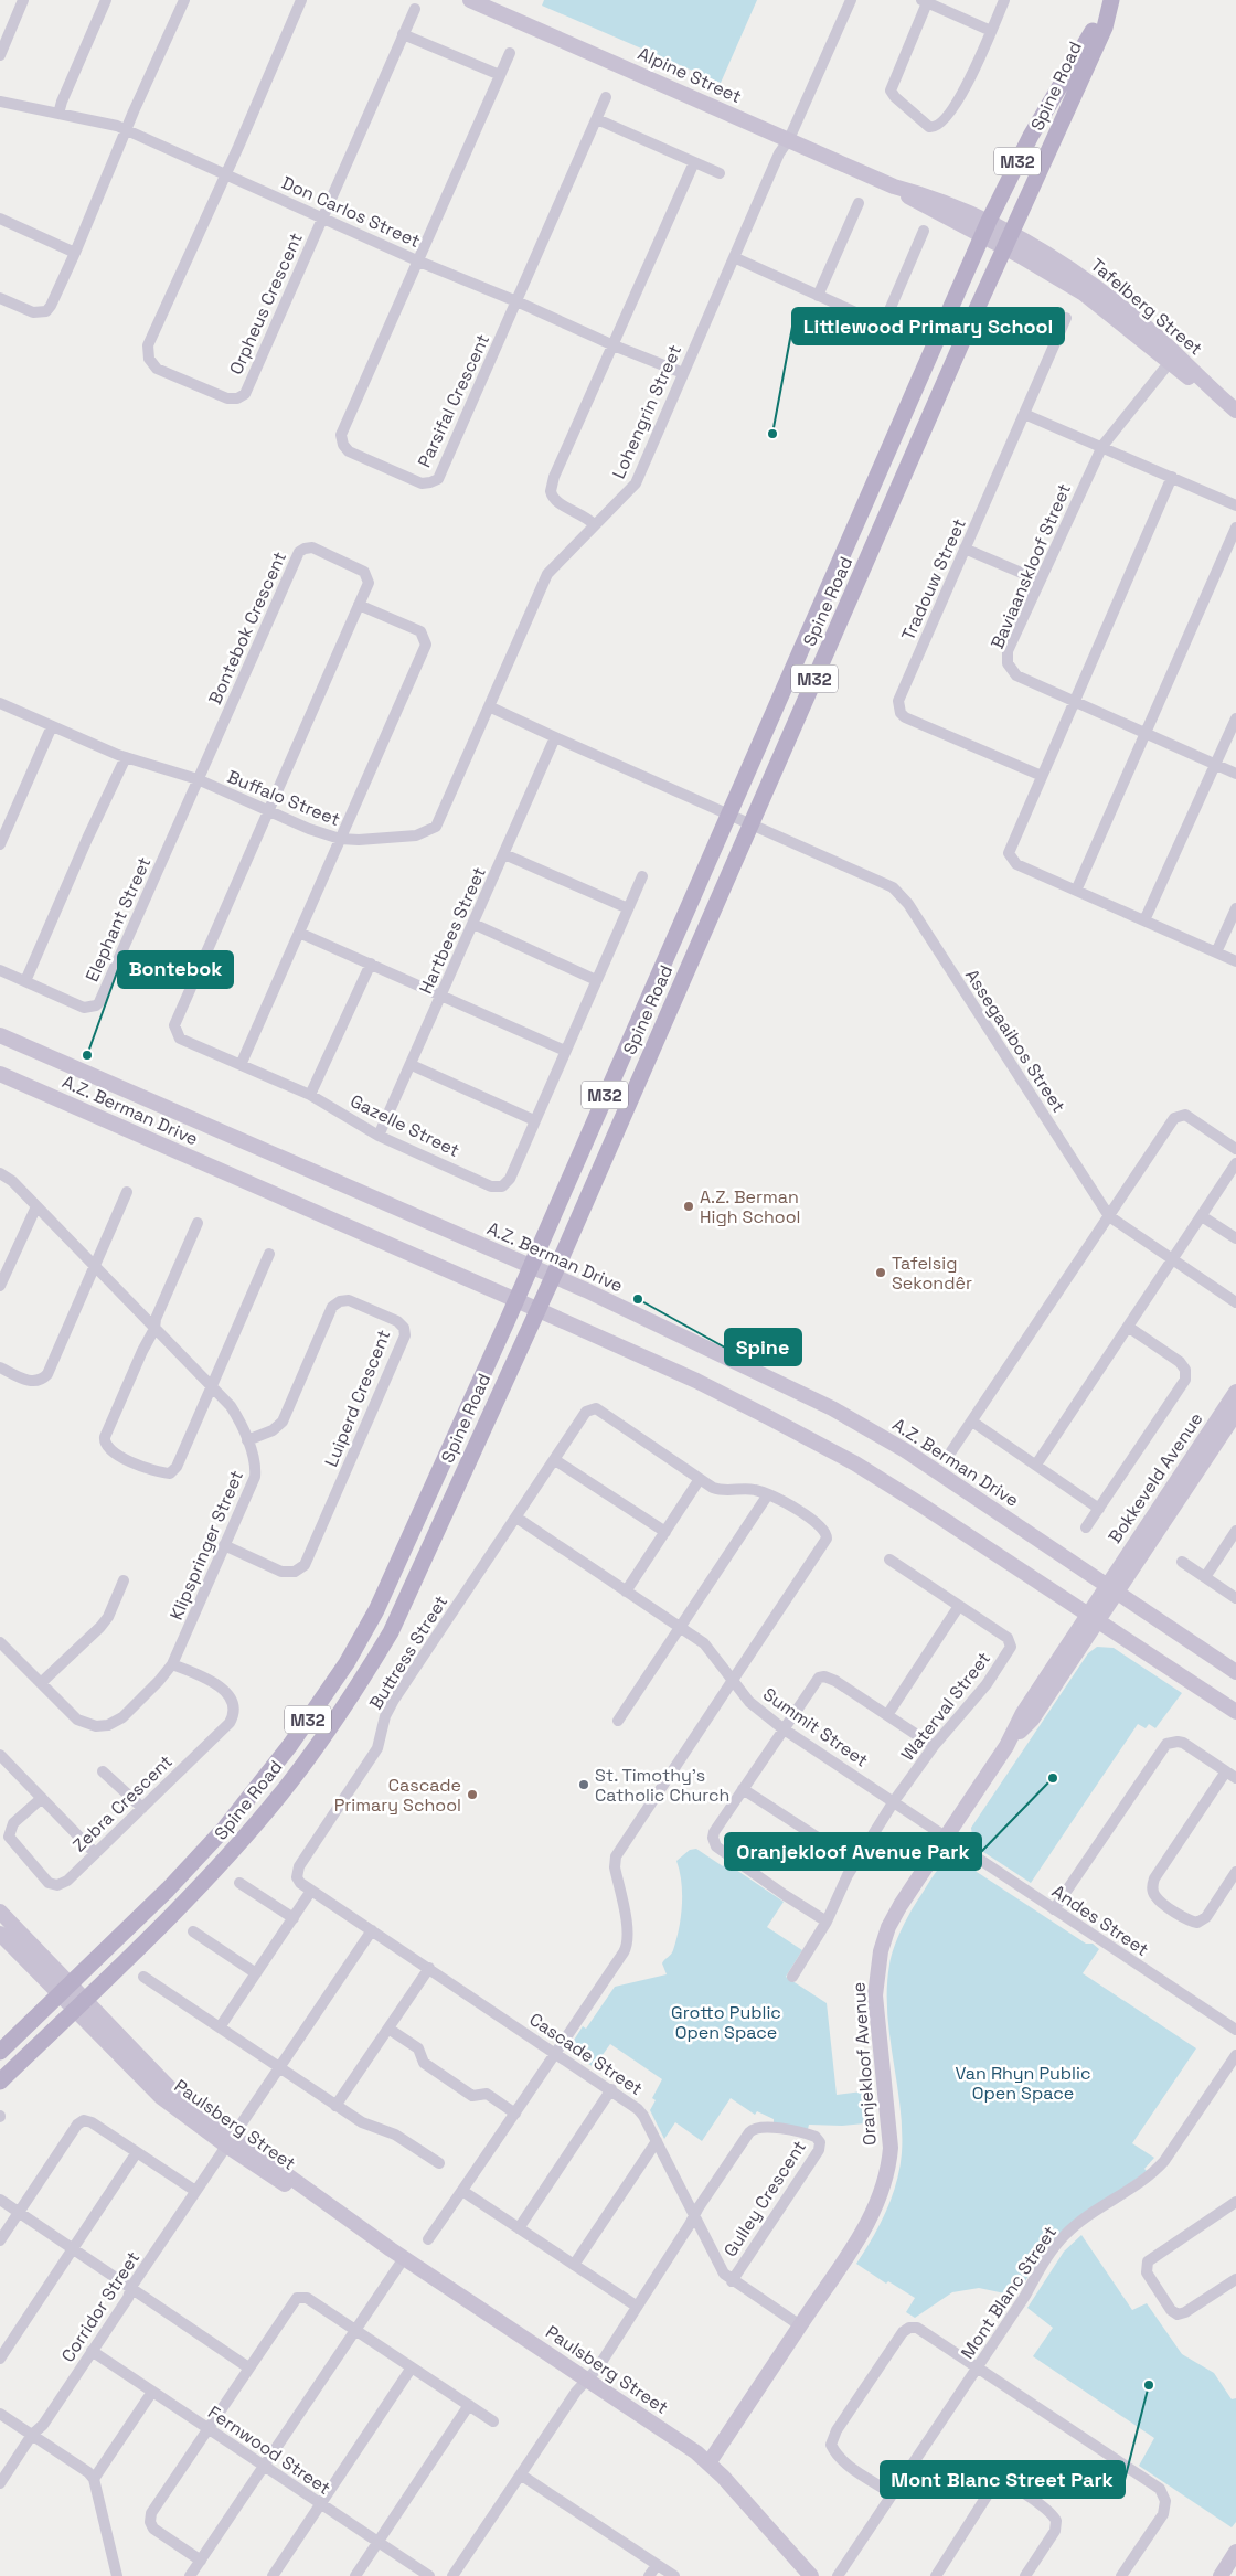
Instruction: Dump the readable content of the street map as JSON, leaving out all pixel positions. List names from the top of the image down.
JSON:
{
  "streets": {
    "main road": ["Spine Road", "M32"],
    "street": [
      "Alpine Street",
      "Don Carlos Street",
      "Orpheus Crescent",
      "Tafelberg Street",
      "Parsifal Crescent",
      "Lohengrin Street",
      "Baviaanskloof Street",
      "Tradouw Street",
      "Bontebok Crescent",
      "Buffalo Street",
      "Elephant Street",
      "Hartbees Street",
      "Assegaaibos Street",
      "A.Z. Berman Drive",
      "Gazelle Street",
      "Luiperd Crescent",
      "Bokkeveld Avenue",
      "Klipspringer Street",
      "Buttress Street",
      "Waterval Street",
      "Summit Street",
      "Zebra Crescent",
      "Andes Street",
      "Cascade Street",
      "Oranjekloof Avenue",
      "Paulsberg Street",
      "Gulley Crescent",
      "Mont Blanc Street",
      "Corridor Street",
      "Fernwood Street"
    ]
  },
  "crossings": [
    ["Alpine Street", "Spine Road"],
    ["Alpine Street", "Tafelberg Street"],
    ["Alpine Street", "Lohengrin Street"],
    ["Spine Road", "Tafelberg Street"],
    ["Spine Road", "Assegaaibos Street"],
    ["Spine Road", "A.Z. Berman Drive"],
    ["Spine Road", "Paulsberg Street"],
    ["Don Carlos Street", "Orpheus Crescent"],
    ["Don Carlos Street", "Parsifal Crescent"],
    ["Don Carlos Street", "Lohengrin Street"],
    ["Tafelberg Street", "Baviaanskloof Street"],
    ["Lohengrin Street", "Buffalo Street"],
    ["Lohengrin Street", "Assegaaibos Street"],
    ["Bontebok Crescent", "Buffalo Street"],
    ["Bontebok Crescent", "Elephant Street"],
    ["Bontebok Crescent", "Gazelle Street"],
    ["Buffalo Street", "Elephant Street"],
    ["Buffalo Street", "Assegaaibos Street"],
    ["Buffalo Street", "Gazelle Street"],
    ["Hartbees Street", "Assegaaibos Street"],
    ["Hartbees Street", "Gazelle Street"],
    ["A.Z. Berman Drive", "Bokkeveld Avenue"],
    ["A.Z. Berman Drive", "Oranjekloof Avenue"],
    ["Luiperd Crescent", "Klipspringer Street"],
    ["Bokkeveld Avenue", "Oranjekloof Avenue"],
    ["Klipspringer Street", "Zebra Crescent"],
    ["Buttress Street", "Summit Street"],
    ["Buttress Street", "Cascade Street"],
    ["Waterval Street", "Summit Street"],
    ["Summit Street", "Andes Street"],
    ["Summit Street", "Oranjekloof Avenue"],
    ["Andes Street", "Oranjekloof Avenue"],
    ["Cascade Street", "Oranjekloof Avenue"],
    ["Cascade Street", "Gulley Crescent"],
    ["Cascade Street", "Corridor Street"],
    ["Oranjekloof Avenue", "Paulsberg Street"],
    ["Paulsberg Street", "Corridor Street"],
    ["Corridor Street", "Fernwood Street"]
  ],
  "parks": ["Grotto Public Open Space", "Van Rhyn Public Open Space"],
  "places": [
    "Littlewood Primary School",
    "Bontebok",
    "A.Z. Berman High School",
    "Tafelsig Sekondêr",
    "Spine",
    "Oranjekloof Avenue Park",
    "St. Timothy's Catholic Church",
    "Cascade Primary School",
    "Mont Blanc Street Park"
  ]
}
